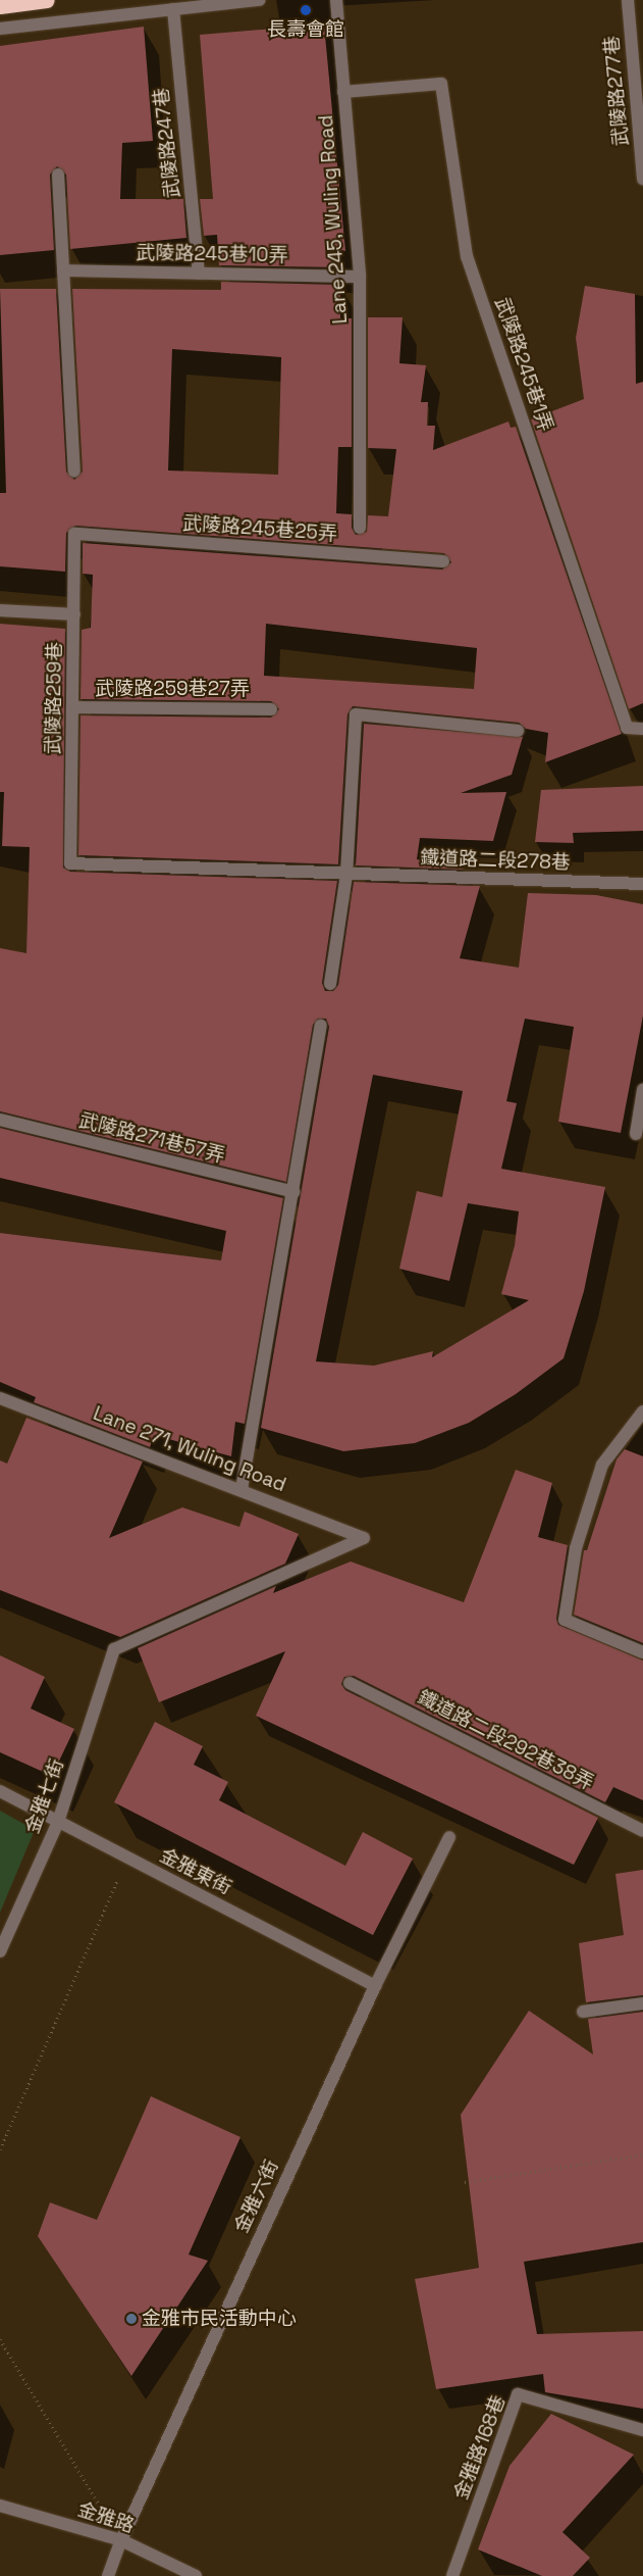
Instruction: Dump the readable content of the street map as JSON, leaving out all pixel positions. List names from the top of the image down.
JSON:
{
  "streets": {
    "street": [
      "武陵路277巷",
      "武陵路247巷",
      "Lane 245, Wuling Road",
      "武陵路245巷10弄",
      "武陵路245巷1弄",
      "武陵路245巷25弄",
      "武陵路259巷27弄",
      "武陵路259巷",
      "鐵道路二段278巷",
      "武陵路271巷57弄",
      "Lane 271, Wuling Road",
      "鐵道路二段292巷38弄",
      "金雅七街",
      "金雅東街",
      "金雅六街",
      "金雅路168巷",
      "金雅路"
    ]
  },
  "crossings": [
    ["武陵路247巷", "武陵路245巷10弄"],
    ["Lane 245, Wuling Road", "武陵路245巷10弄"],
    ["Lane 245, Wuling Road", "武陵路245巷1弄"],
    ["武陵路245巷25弄", "武陵路259巷"],
    ["武陵路259巷27弄", "武陵路259巷"],
    ["武陵路259巷", "鐵道路二段278巷"],
    ["Lane 271, Wuling Road", "金雅七街"],
    ["金雅七街", "金雅東街"],
    ["金雅東街", "金雅六街"],
    ["金雅六街", "金雅路"]
  ],
  "places": ["長壽會館", "金雅市民活動中心"]
}
